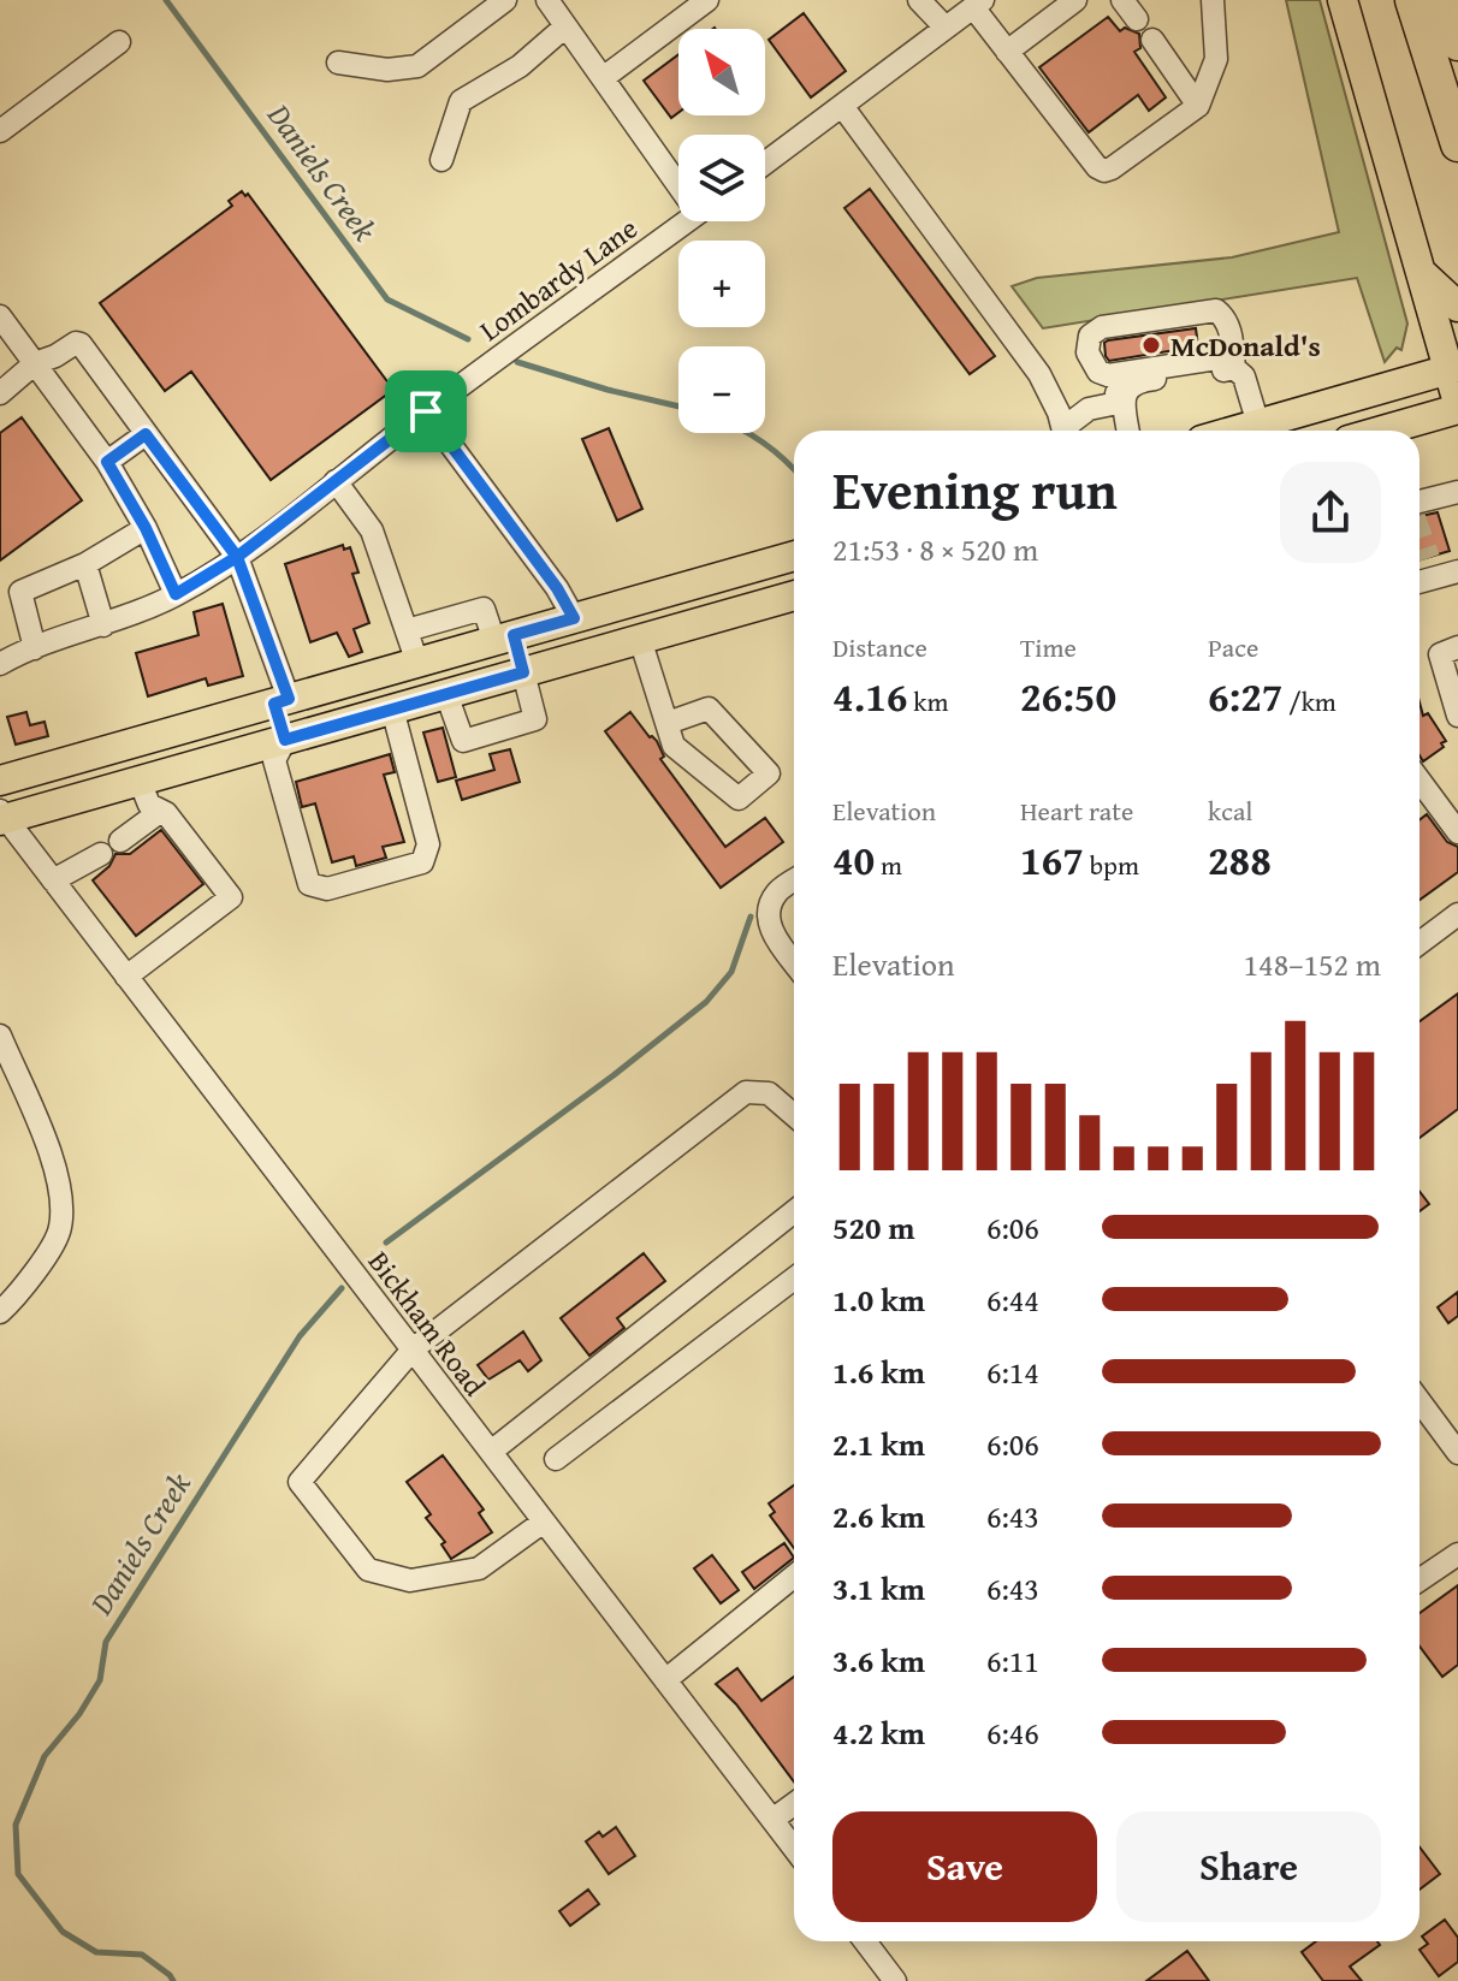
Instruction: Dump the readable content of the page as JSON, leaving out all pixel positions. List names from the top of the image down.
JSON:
{
  "streets": {
    "street": ["Lombardy Lane", "Bickham Road"]
  },
  "water": ["Daniels Creek"],
  "places": ["McDonald's"],
  "north": "top left",
  "page": {
    "map_buttons": ["+", "−"],
    "heading": ["Evening run", "21:53 · 8 × 520 m"],
    "stats": [
      ["Distance", "4.16 km"],
      ["Time", "26:50"],
      ["Pace", "6:27 /km"],
      ["Elevation", "40 m"],
      ["Heart rate", "167 bpm"],
      ["kcal", "288"]
    ],
    "chart": ["Elevation", "148–152 m"],
    "list": [
      {
        "name": "520 m",
        "note": "6:06"
      },
      {
        "name": "1.0 km",
        "note": "6:44"
      },
      {
        "name": "1.6 km",
        "note": "6:14"
      },
      {
        "name": "2.1 km",
        "note": "6:06"
      },
      {
        "name": "2.6 km",
        "note": "6:43"
      },
      {
        "name": "3.1 km",
        "note": "6:43"
      },
      {
        "name": "3.6 km",
        "note": "6:11"
      },
      {
        "name": "4.2 km",
        "note": "6:46"
      }
    ],
    "buttons": ["Save", "Share"]
  }
}
